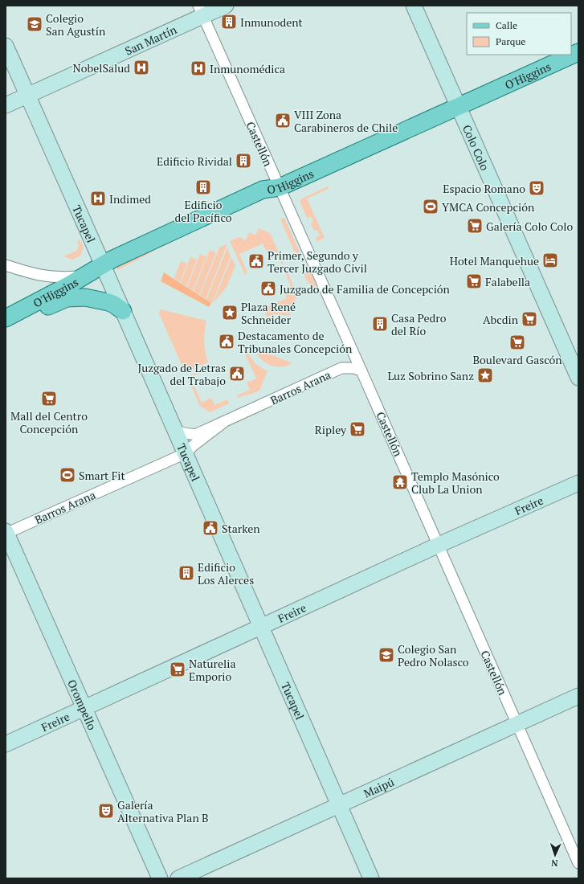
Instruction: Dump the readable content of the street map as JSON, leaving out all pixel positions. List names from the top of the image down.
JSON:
{
  "streets": {
    "main road": [
      "San Martín",
      "O'Higgins",
      "Colo Colo",
      "Tucapel",
      "Freire",
      "Orompello",
      "Maipú"
    ],
    "street": ["Castellón", "Barros Arana"]
  },
  "crossings": [
    ["San Martín", "Castellón"],
    ["San Martín", "Tucapel"],
    ["O'Higgins", "Castellón"],
    ["O'Higgins", "Colo Colo"],
    ["O'Higgins", "Tucapel"],
    ["Castellón", "Barros Arana"],
    ["Castellón", "Freire"],
    ["Castellón", "Maipú"],
    ["Tucapel", "Barros Arana"],
    ["Tucapel", "Freire"],
    ["Tucapel", "Maipú"],
    ["Barros Arana", "Orompello"],
    ["Freire", "Orompello"]
  ],
  "places": {
    "building": [
      "Inmunodent",
      "Edificio Rividal",
      "Edificio del Pacífico",
      "Casa Pedro del Río",
      "Edificio Los Alerces"
    ],
    "school or university": ["Colegio San Agustín", "Colegio San Pedro Nolasco"],
    "hospital": ["NobelSalud", "Inmunomédica", "Indimed"],
    "public building": [
      "VIII Zona Carabineros de Chile",
      "Primer, Segundo y Tercer Juzgado Civil",
      "Juzgado de Familia de Concepción",
      "Destacamento de Tribunales Concepción",
      "Juzgado de Letras del Trabajo",
      "Starken"
    ],
    "theatre": ["Espacio Romano", "Galería Alternativa Plan B"],
    "sports": ["YMCA Concepción", "Smart Fit"],
    "supermarket": [
      "Galería Colo Colo",
      "Falabella",
      "Abcdin",
      "Boulevard Gascón",
      "Mall del Centro Concepción",
      "Ripley",
      "Naturelia Emporio"
    ],
    "hotel": ["Hotel Manquehue"],
    "place": ["Plaza René Schneider", "Luz Sobrino Sanz"],
    "temple": ["Templo Masónico Club La Union"]
  },
  "legend": ["Calle", "Parque"],
  "north": "bottom"
}
